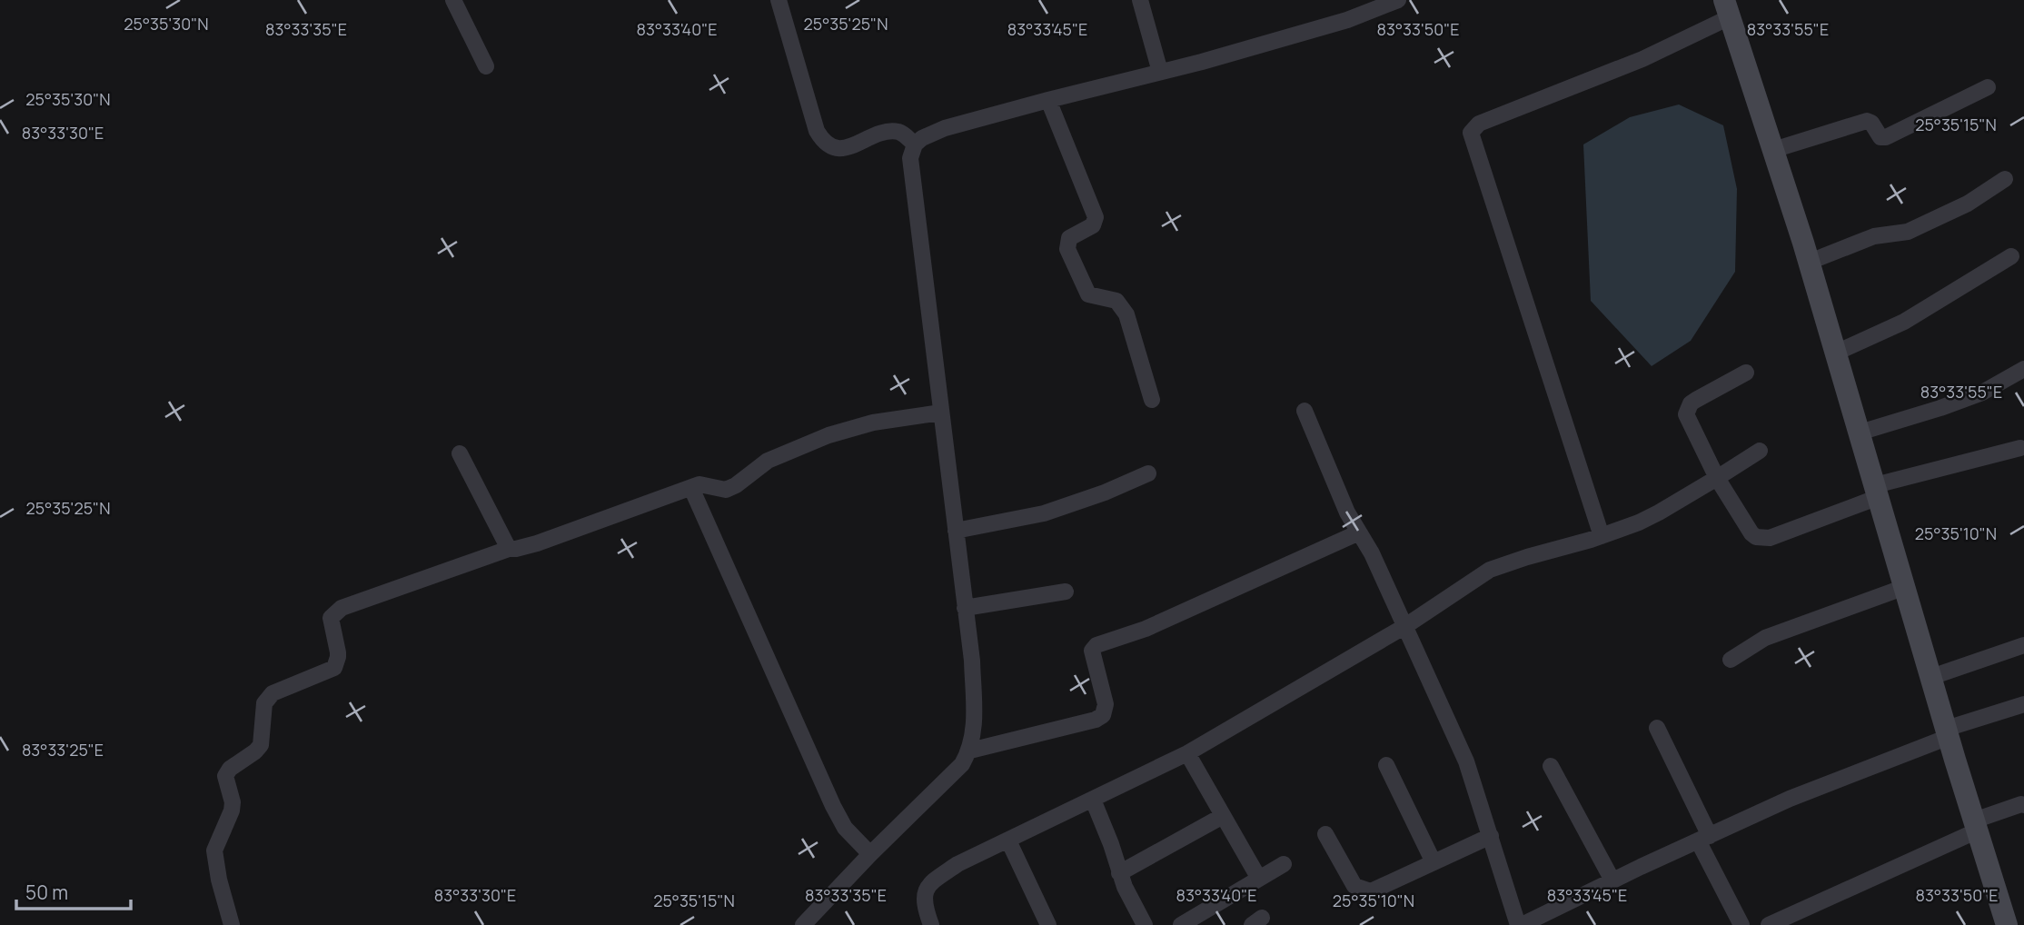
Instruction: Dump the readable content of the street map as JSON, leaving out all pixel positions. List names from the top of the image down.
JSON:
{
  "scale_bar": "50 m",
  "coordinates": [
    "25°35'30\"N",
    "25°35'25\"N",
    "83°33'40\"E",
    "83°33'45\"E",
    "83°33'50\"E",
    "83°33'35\"E",
    "83°33'55\"E",
    "25°35'15\"N",
    "83°33'30\"E",
    "25°35'10\"N",
    "83°33'25\"E"
  ]
}
